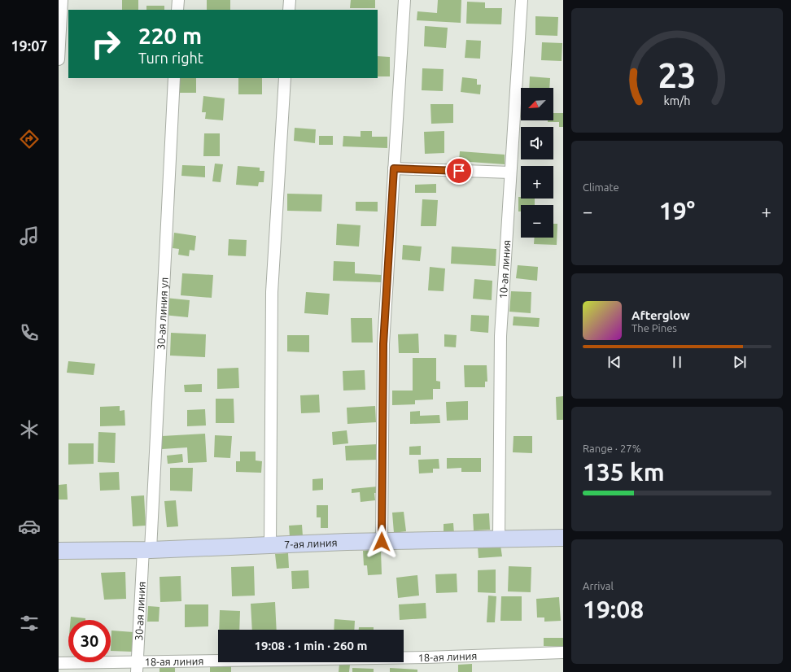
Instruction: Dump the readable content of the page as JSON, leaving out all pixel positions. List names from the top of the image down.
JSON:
{
  "streets": {
    "street": [
      "10-ая линия",
      "30-ая линия ул",
      "7-ая линия",
      "30-ая линия",
      "18-ая линия"
    ]
  },
  "crossings": [
    ["10-ая линия", "7-ая линия"],
    ["30-ая линия ул", "7-ая линия"],
    ["30-ая линия ул", "30-ая линия"],
    ["7-ая линия", "30-ая линия"],
    ["30-ая линия", "18-ая линия"]
  ],
  "north": "bottom left",
  "page": {
    "tabs": "19:07",
    "turn": ["220 m", "Turn right"],
    "map_buttons": ["+", "−"],
    "tile": [
      "Climate",
      ["Range · 27%", "135 km"],
      ["Arrival", "19:08"]
    ],
    "heat": ["−", "19°", "+"],
    "song": ["Afterglow", "The Pines"],
    "limit": "30",
    "trip": "19:08 · 1 min · 260 m",
    "gauge": ["23", "km/h"]
  }
}
